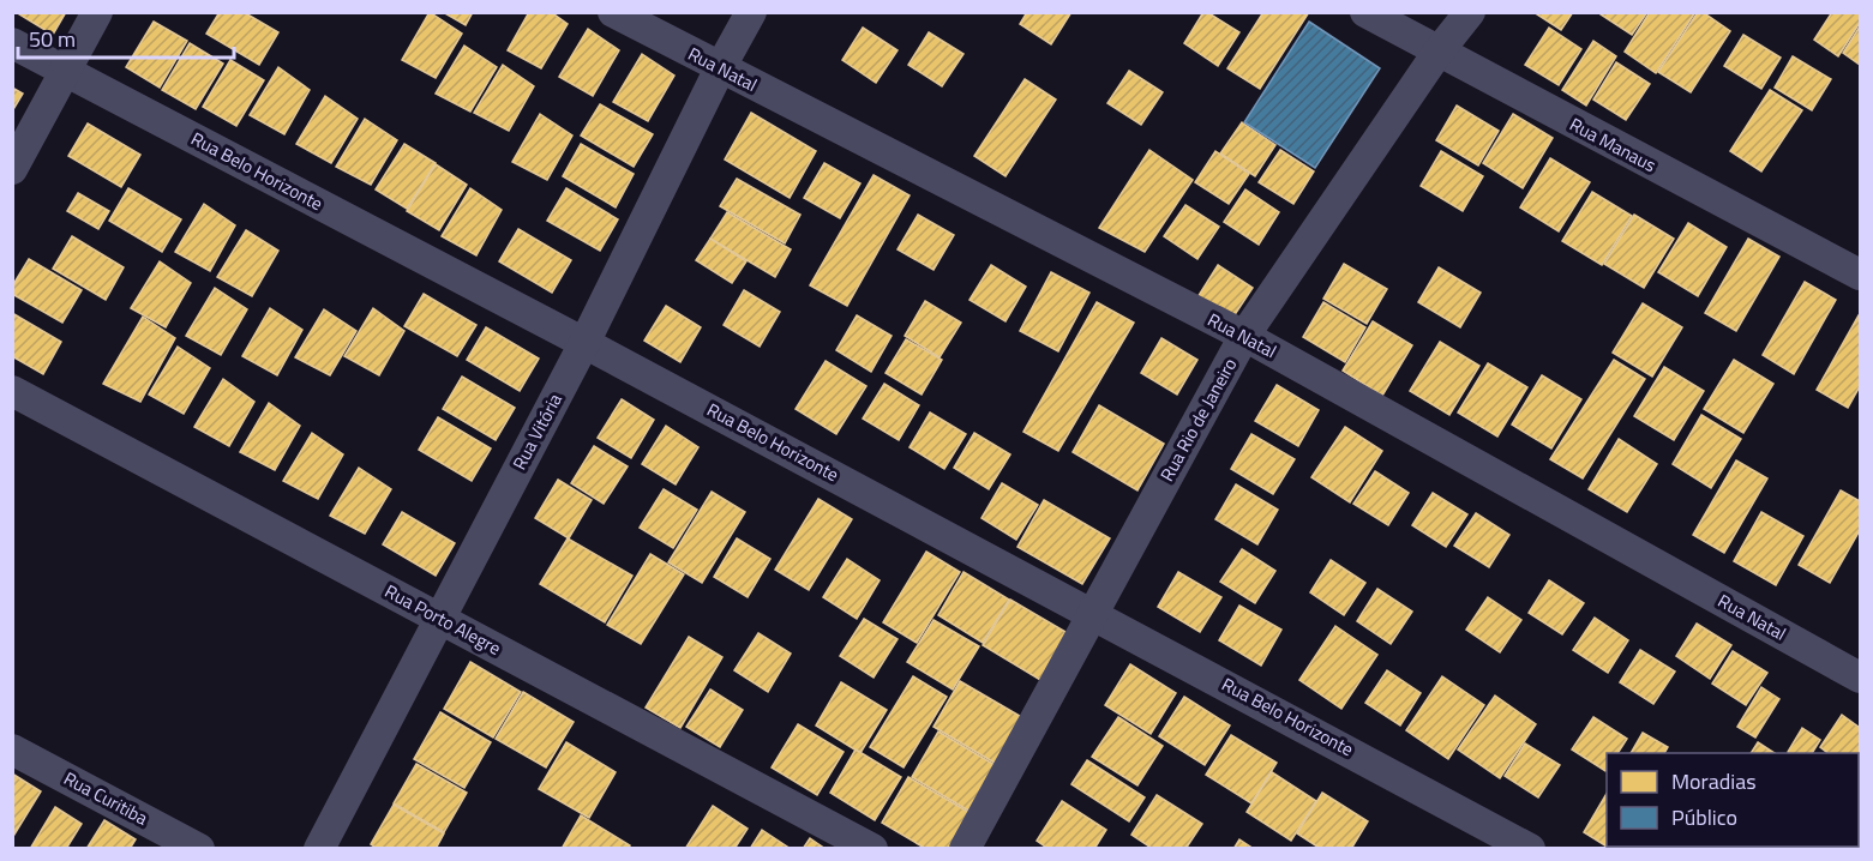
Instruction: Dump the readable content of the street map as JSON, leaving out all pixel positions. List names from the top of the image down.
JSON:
{
  "streets": {
    "street": [
      "Rua Natal",
      "Rua Manaus",
      "Rua Belo Horizonte",
      "Rua Rio de Janeiro",
      "Rua Vitória",
      "Rua Porto Alegre",
      "Rua Curitiba"
    ]
  },
  "crossings": [
    ["Rua Natal", "Rua Rio de Janeiro"],
    ["Rua Natal", "Rua Vitória"],
    ["Rua Manaus", "Rua Rio de Janeiro"],
    ["Rua Belo Horizonte", "Rua Rio de Janeiro"],
    ["Rua Belo Horizonte", "Rua Vitória"],
    ["Rua Vitória", "Rua Porto Alegre"]
  ],
  "legend": ["Moradias", "Público"],
  "scale_bar": "50 m"
}
